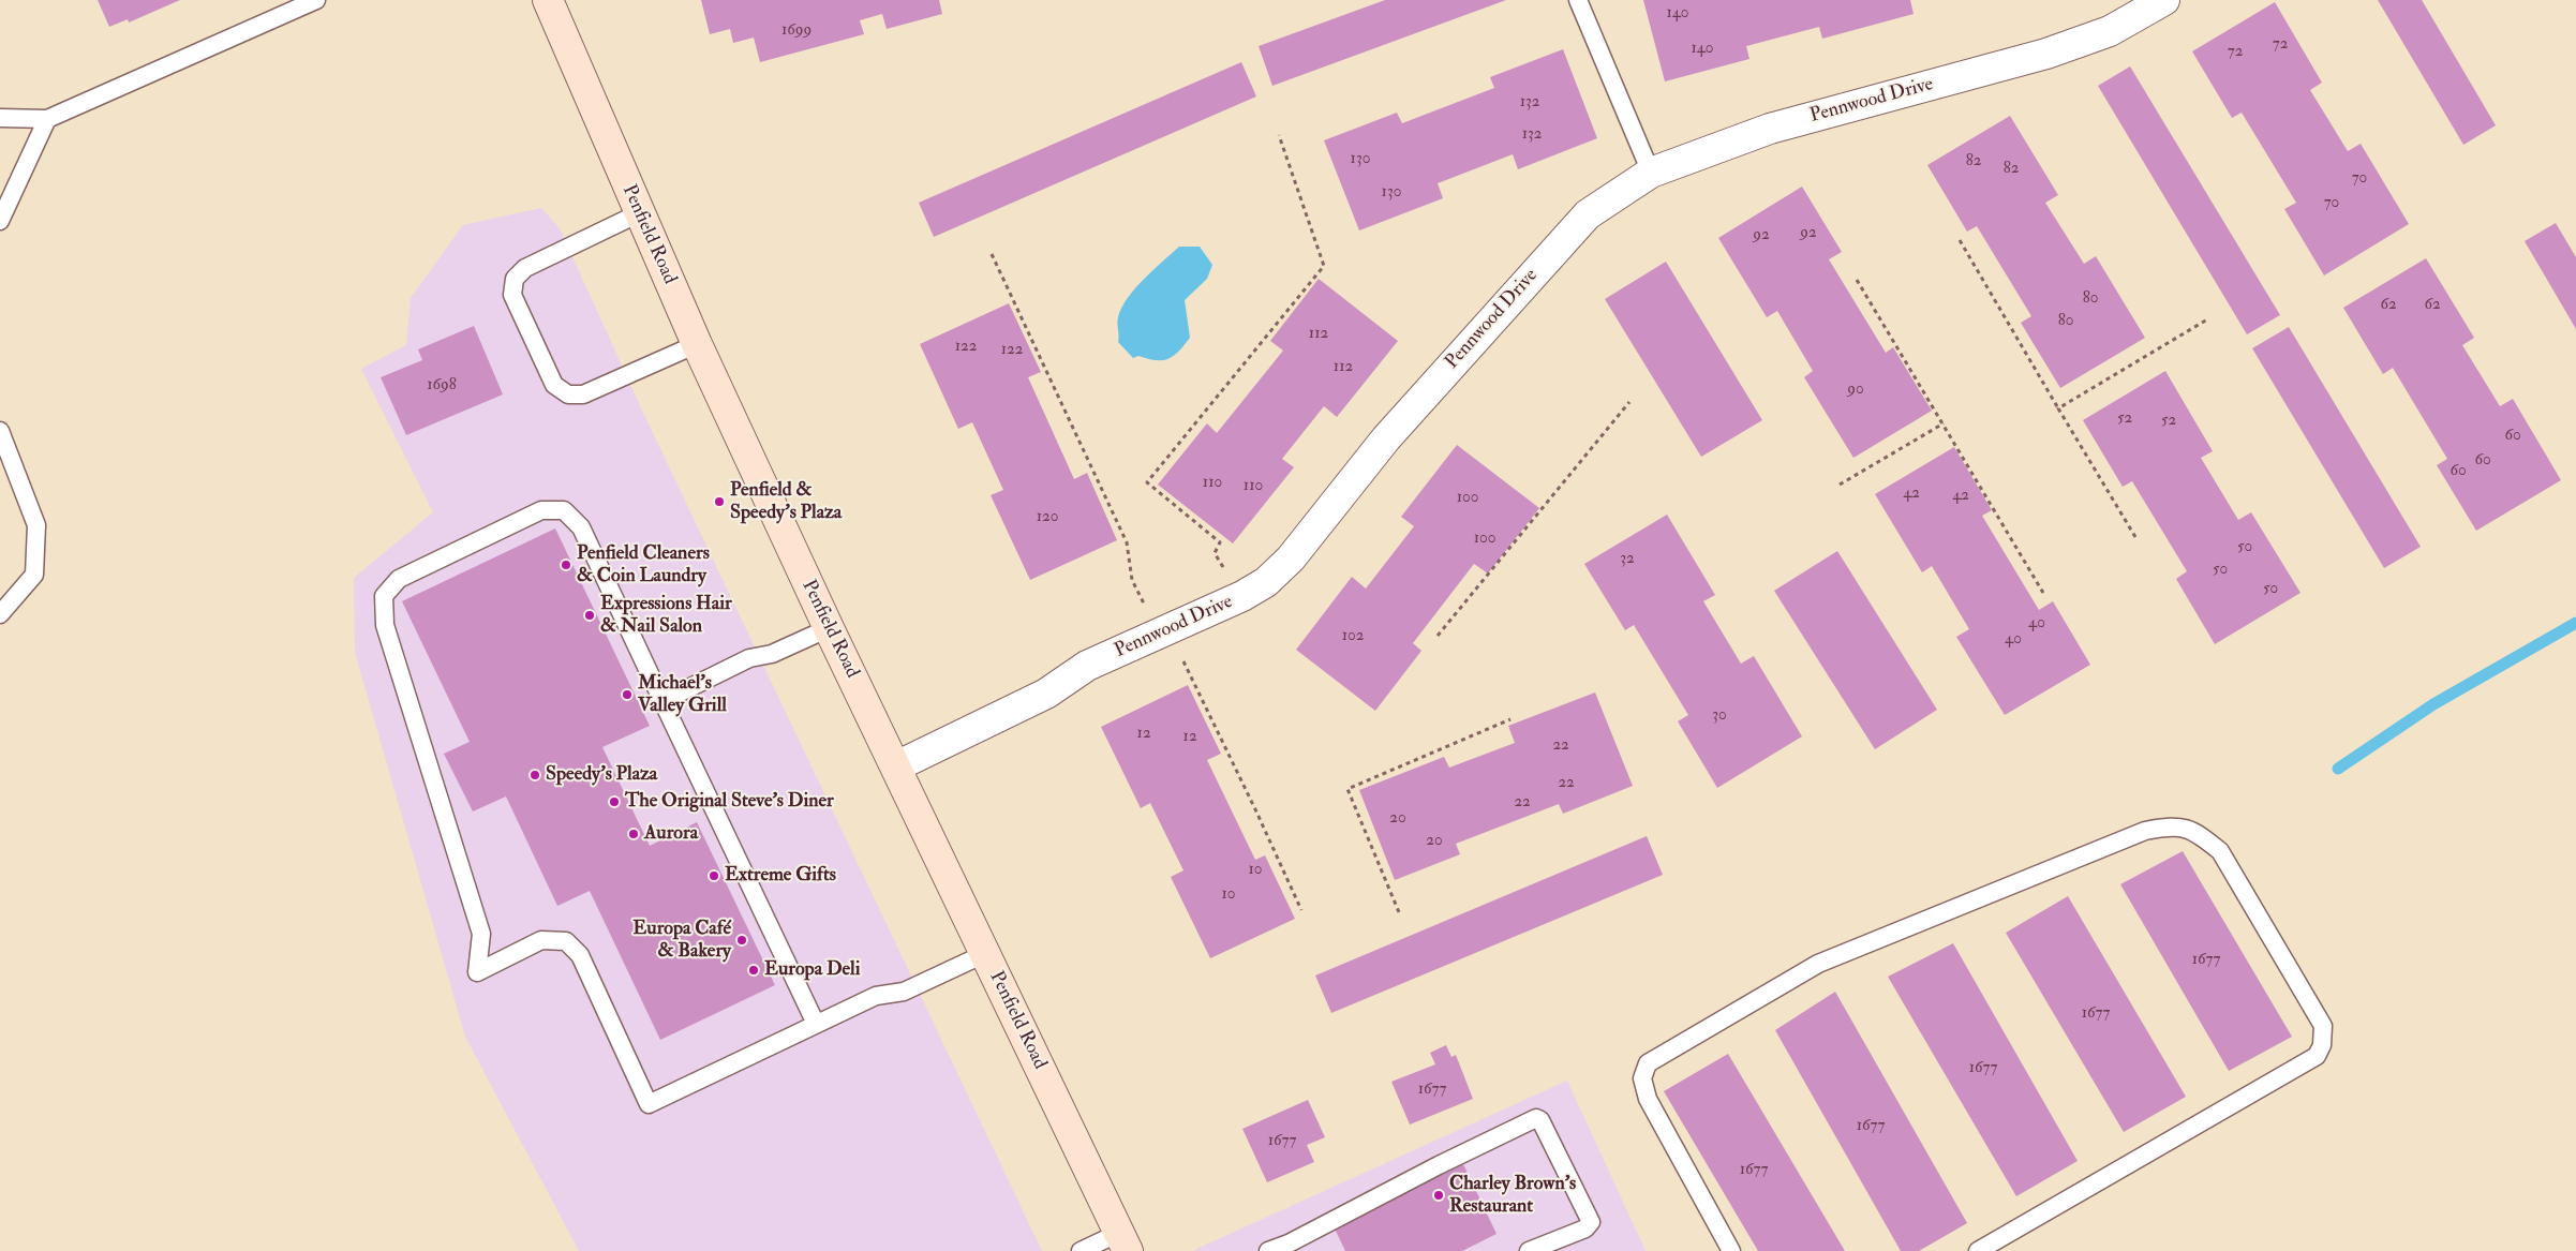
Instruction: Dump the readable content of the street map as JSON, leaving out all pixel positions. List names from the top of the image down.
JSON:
{
  "streets": {
    "street": ["Pennwood Drive", "Penfield Road"]
  },
  "crossings": [
    ["Pennwood Drive", "Penfield Road"]
  ],
  "places": [
    "Penfield & Speedy's Plaza",
    "Penfield Cleaners & Coin Laundry",
    "Expressions Hair & Nail Salon",
    "Michael's Valley Grill",
    "Speedy's Plaza",
    "The Original Steve's Diner",
    "Aurora",
    "Extreme Gifts",
    "Europa Café & Bakery",
    "Europa Deli",
    "Charley Brown's Restaurant"
  ],
  "house_numbers": [
    "140",
    "1699",
    "72",
    "140",
    "72",
    "132",
    "132",
    "130",
    "82",
    "82",
    "70",
    "130",
    "70",
    "92",
    "92",
    "80",
    "62",
    "62",
    "80",
    "112",
    "122",
    "122",
    "112",
    "1698",
    "90",
    "52",
    "52",
    "60",
    "60",
    "60",
    "110",
    "110",
    "42",
    "42",
    "100",
    "120",
    "100",
    "50",
    "32",
    "50",
    "50",
    "40",
    "102",
    "40",
    "30",
    "12",
    "12",
    "22",
    "22",
    "22",
    "20",
    "20",
    "10",
    "10",
    "1677",
    "1677",
    "1677",
    "1677",
    "1677",
    "1677",
    "1677"
  ]
}
